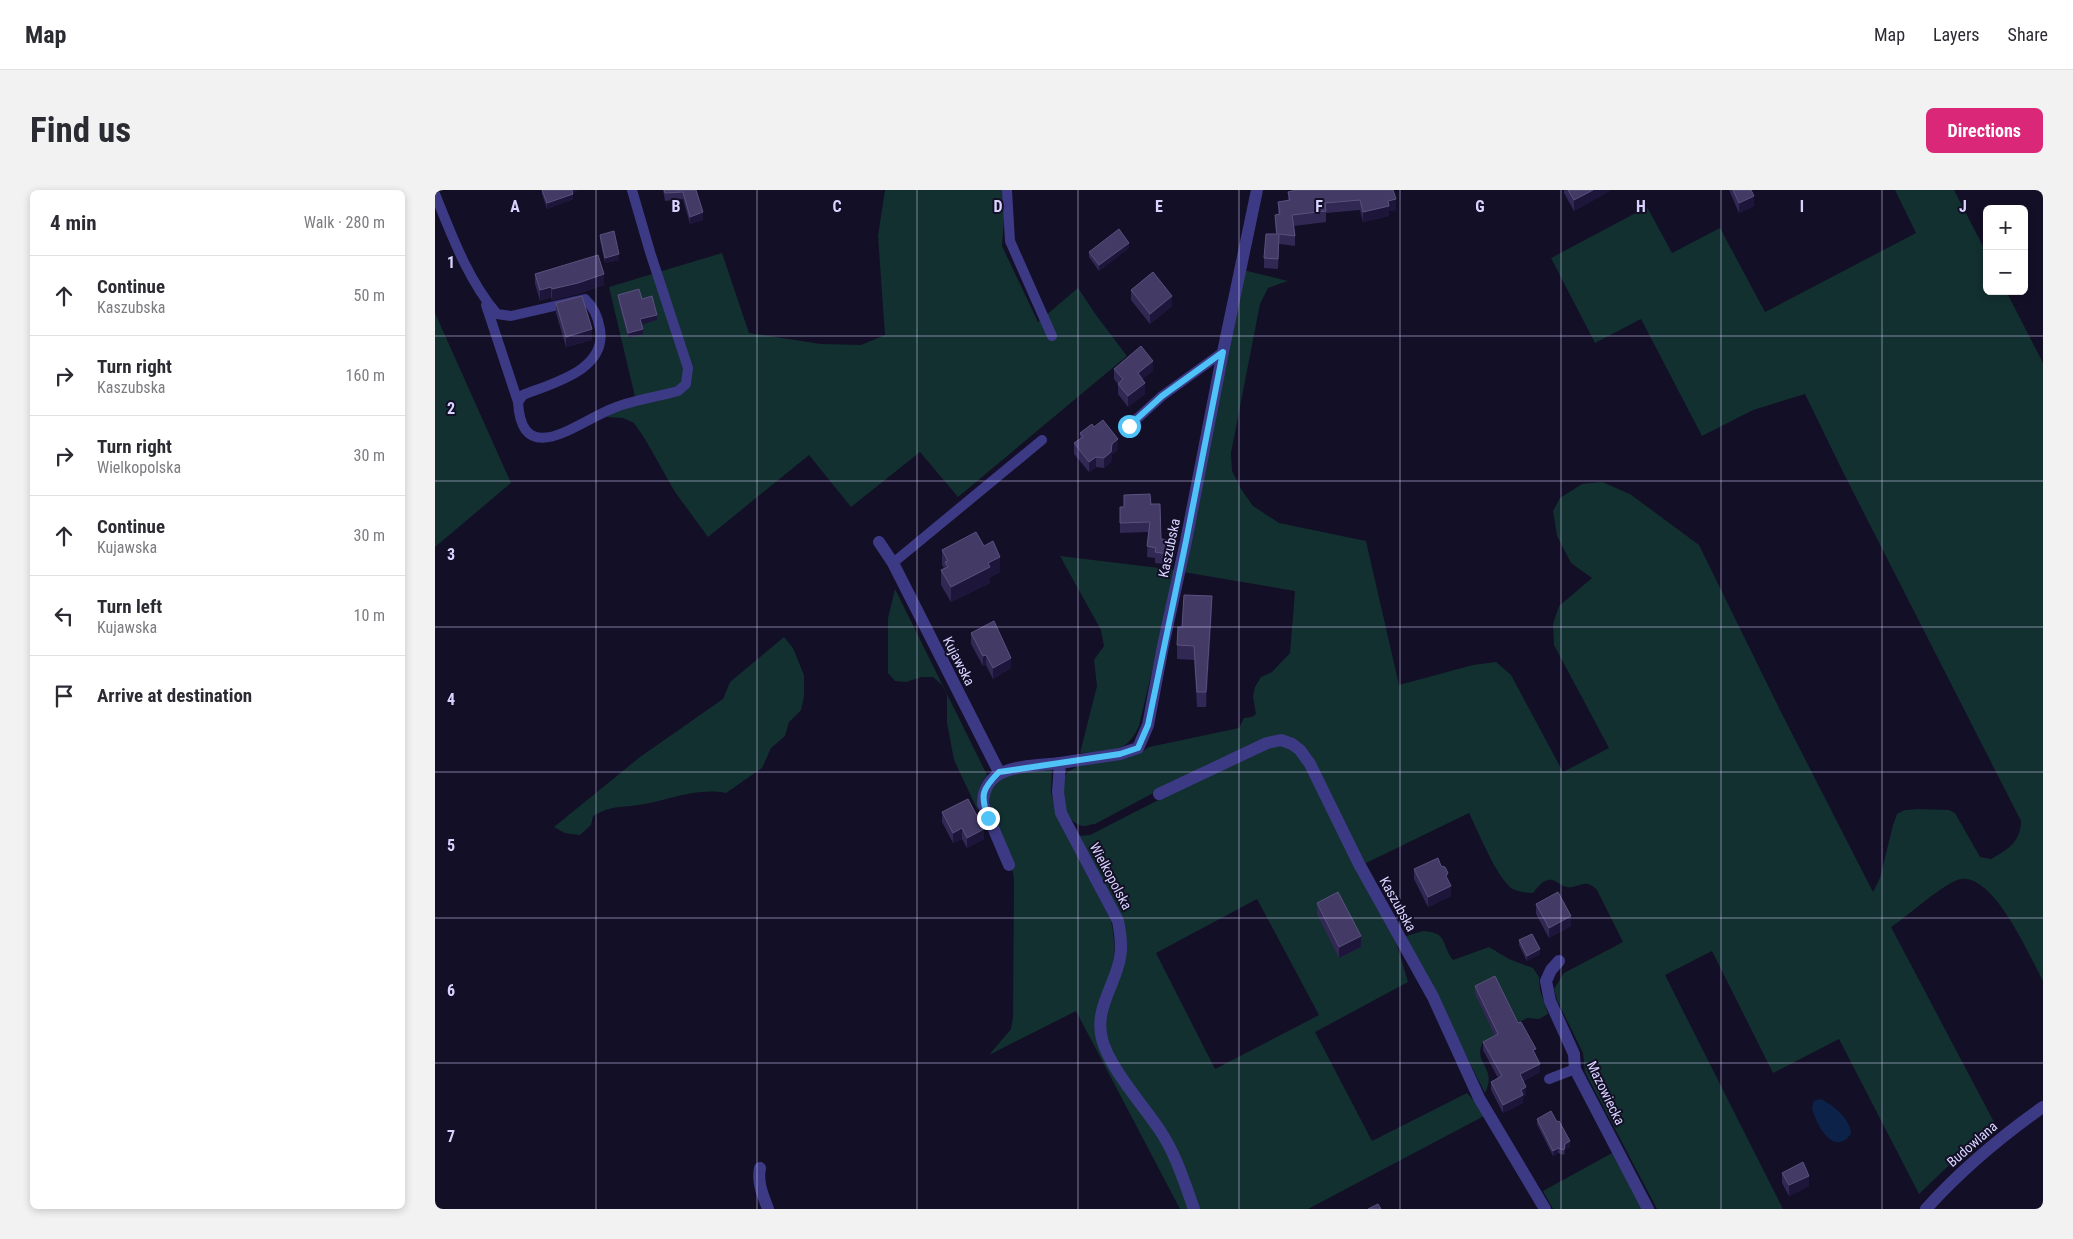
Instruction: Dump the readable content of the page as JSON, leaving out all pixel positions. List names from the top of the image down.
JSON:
{
  "streets": {
    "street": [
      "Kaszubska",
      "Kujawska",
      "Wielkopolska",
      "Mazowiecka",
      "Budowlana"
    ]
  },
  "crossings": [
    ["Kaszubska", "Wielkopolska"]
  ],
  "page": {
    "header": "Map",
    "nav": ["Map", "Layers", "Share"],
    "buttons": "Directions",
    "title": "Find us",
    "heading": ["4 min", "Walk · 280 m"],
    "map_buttons": ["+", "−"],
    "list": [
      ["Continue", "Kaszubska", "50 m"],
      ["Turn right", "Kaszubska", "160 m"],
      ["Turn right", "Wielkopolska", "30 m"],
      ["Continue", "Kujawska", "30 m"],
      ["Turn left", "Kujawska", "10 m"],
      "Arrive at destination"
    ]
  },
  "grid": {
    "columns": [
      "A",
      "B",
      "C",
      "D",
      "E",
      "F",
      "G",
      "H",
      "I",
      "J"
    ],
    "rows": [
      "1",
      "2",
      "3",
      "4",
      "5",
      "6",
      "7"
    ]
  }
}
